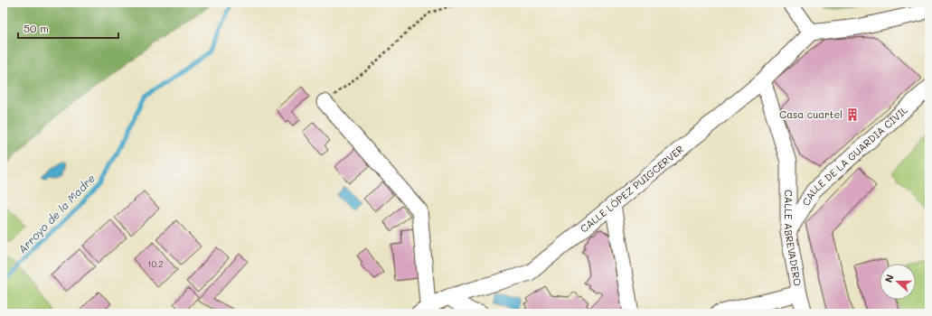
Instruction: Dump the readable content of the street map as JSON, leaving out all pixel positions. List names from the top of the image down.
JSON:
{
  "streets": {
    "street": ["CALLE DE LA GUARDIA CIVIL", "CALLE LÓPEZ PUIGCERVER", "CALLE ABREVADERO"]
  },
  "crossings": [
    ["CALLE DE LA GUARDIA CIVIL", "CALLE ABREVADERO"],
    ["CALLE LÓPEZ PUIGCERVER", "CALLE ABREVADERO"]
  ],
  "water": ["Arroyo de la Madre"],
  "places": {
    "building": ["Casa cuartel"]
  },
  "house_numbers": ["10.2"],
  "scale_bar": "50 m",
  "north": "left"
}
